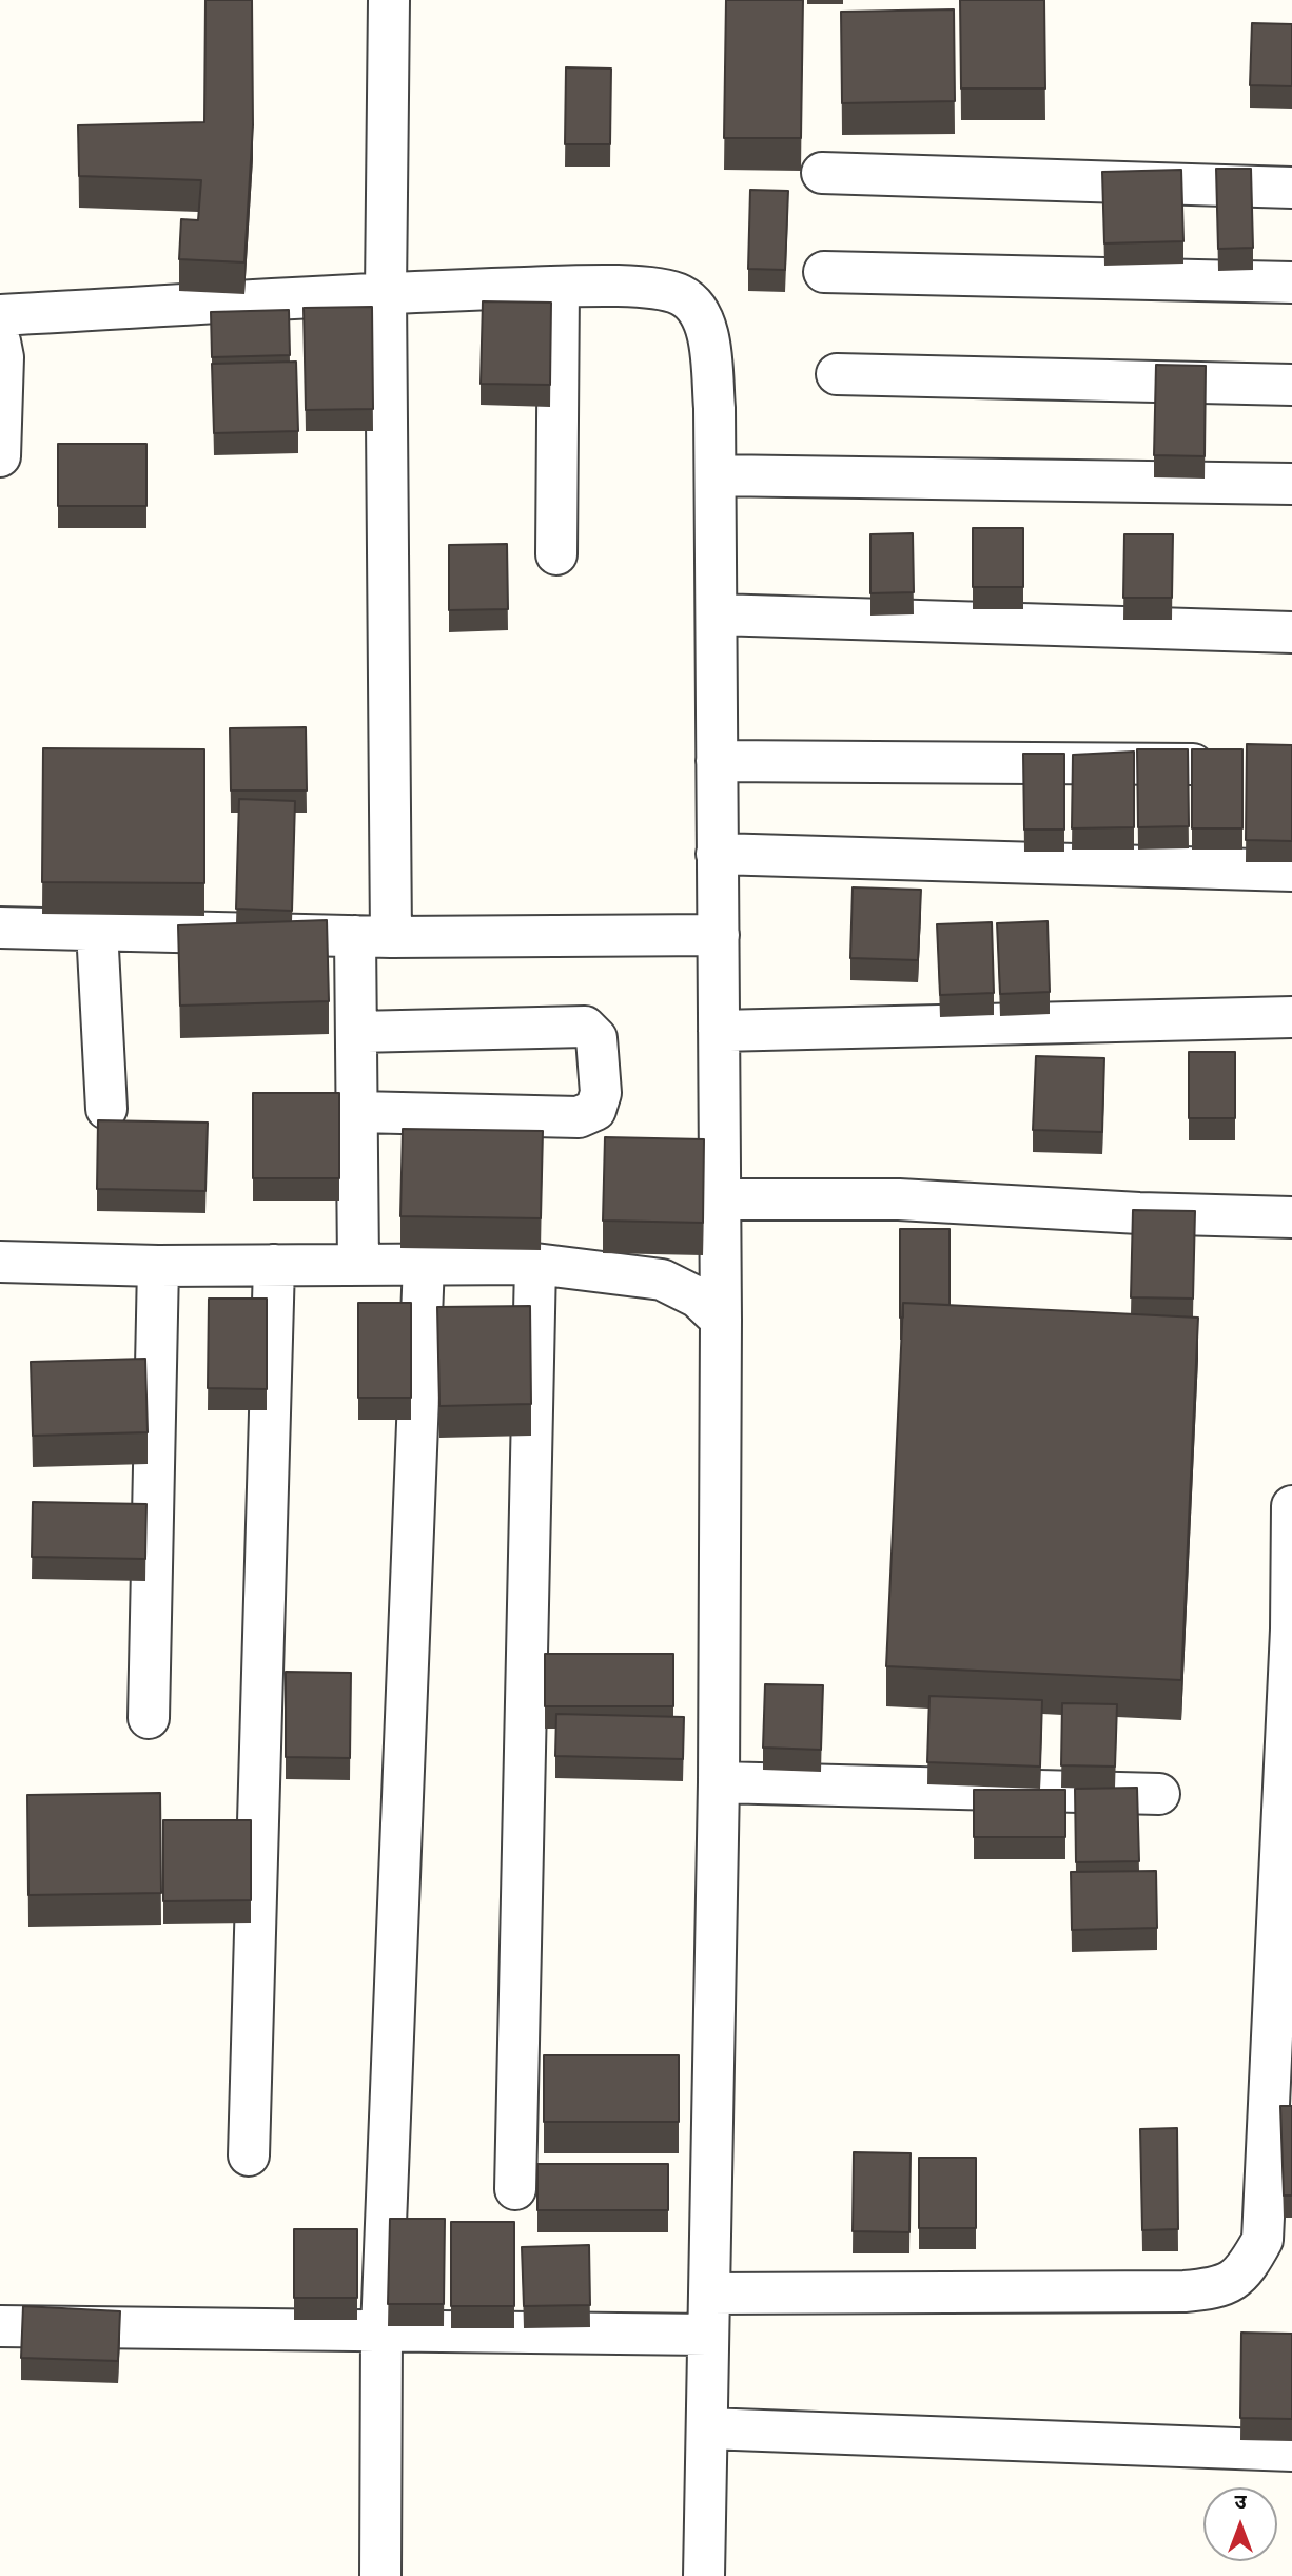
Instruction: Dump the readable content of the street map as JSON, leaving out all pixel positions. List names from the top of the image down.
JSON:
{
  "north": "top"
}
